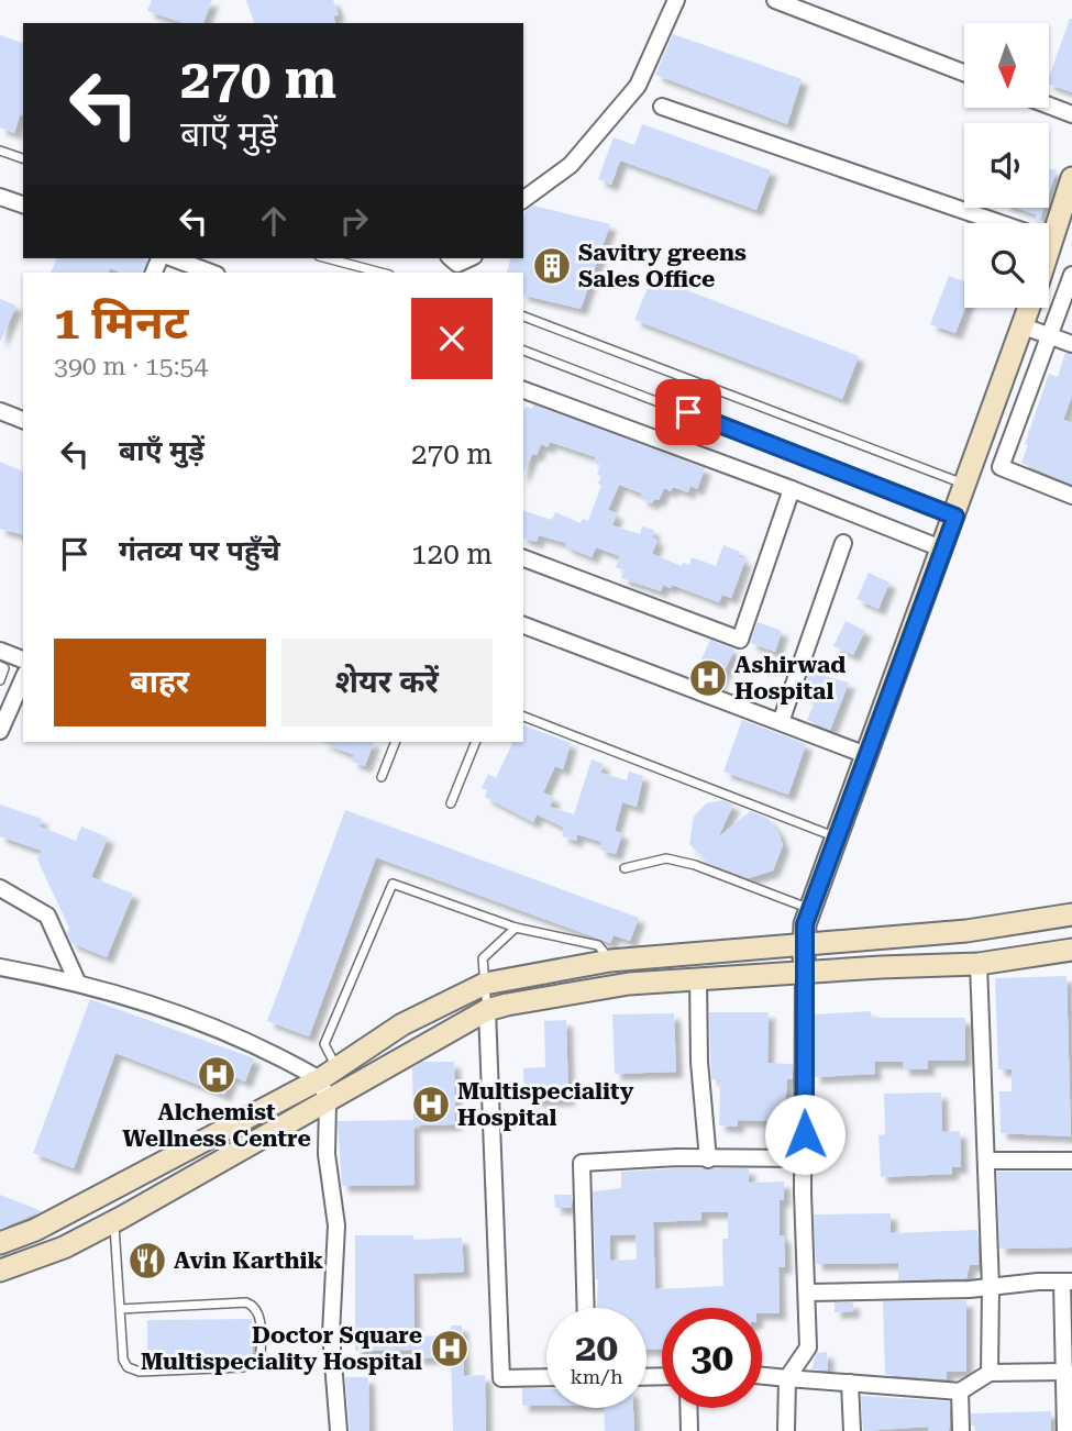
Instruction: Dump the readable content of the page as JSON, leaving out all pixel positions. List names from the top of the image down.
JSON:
{
  "places": {
    "building": ["Savitry greens Sales Office"],
    "hospital": [
      "Ashirwad Hospital",
      "Alchemist Wellness Centre",
      "Multispeciality Hospital",
      "Doctor Square Multispeciality Hospital"
    ],
    "restaurant": ["Avin Karthik"]
  },
  "north": "bottom",
  "page": {
    "turn": ["270 m", "बाएँ मुड़ें"],
    "heading": ["1 मिनट", "390 m · 15:54"],
    "list": [
      {
        "name": "बाएँ मुड़ें",
        "value": "270 m"
      },
      {
        "name": "गंतव्य पर पहुँचे",
        "value": "120 m"
      }
    ],
    "buttons": ["बाहर", "शेयर करें"],
    "speed": "20 km/h",
    "limit": "30"
  }
}
